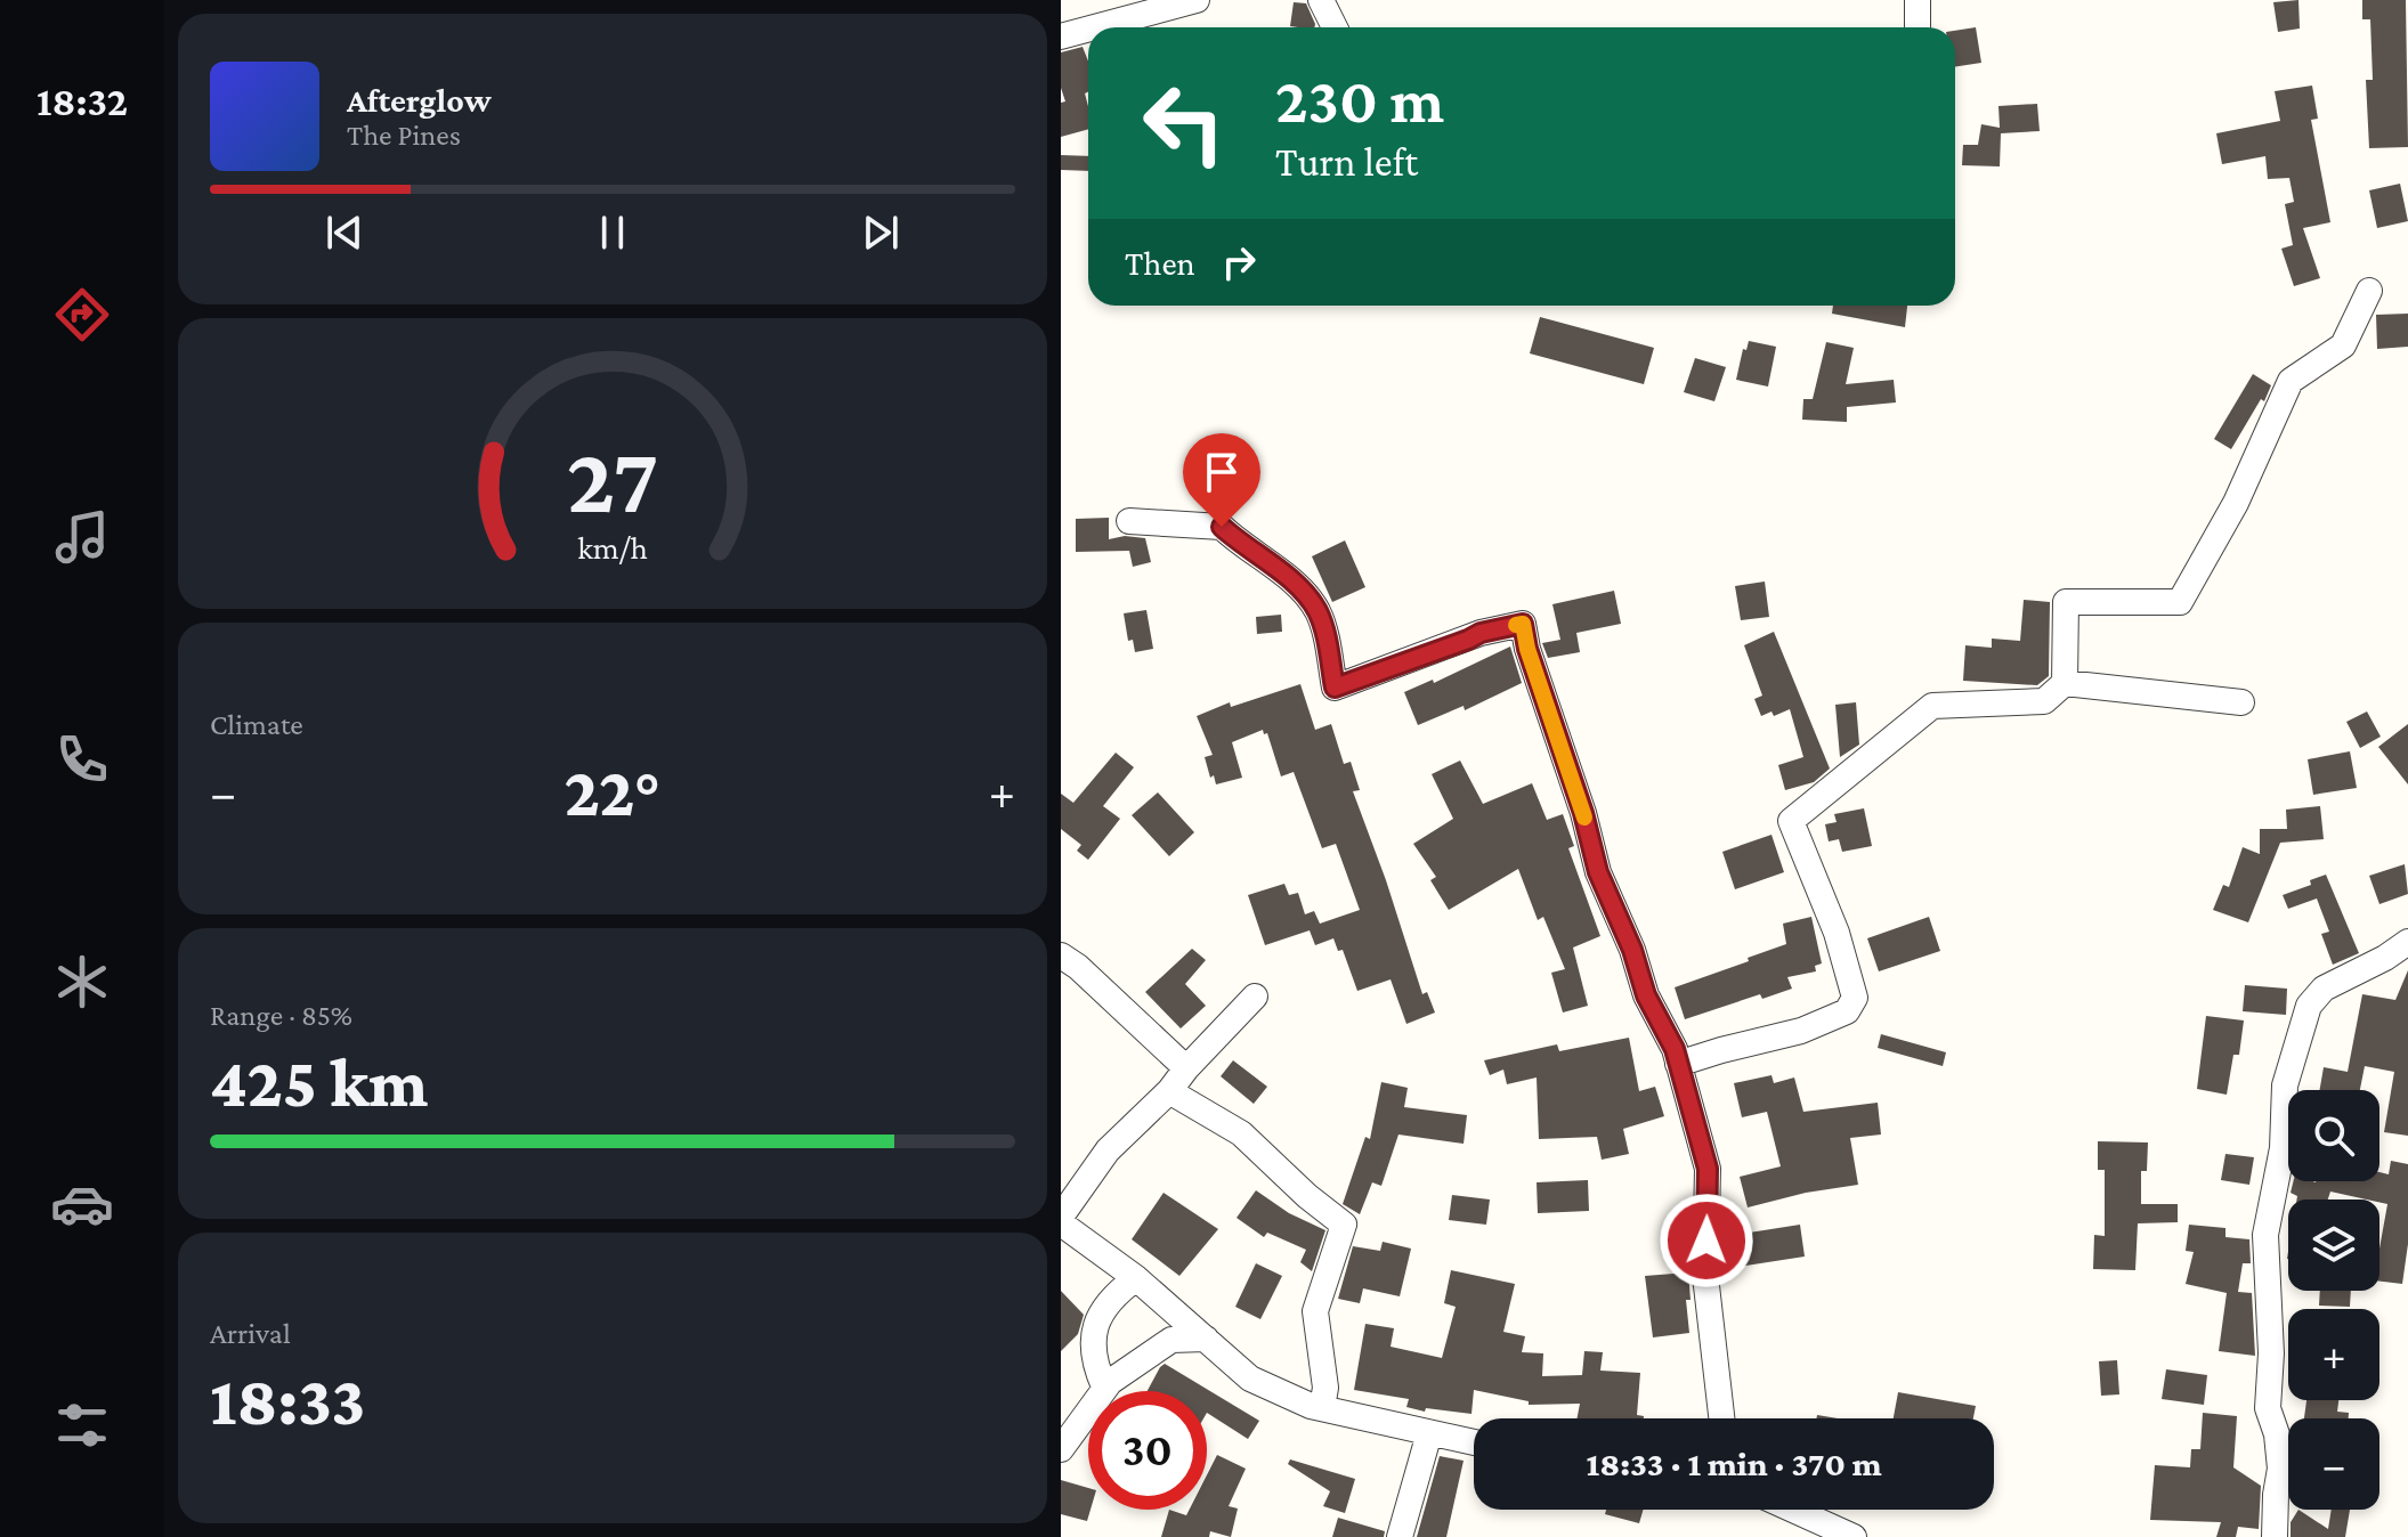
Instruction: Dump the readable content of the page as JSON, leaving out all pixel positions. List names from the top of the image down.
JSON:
{
  "page": {
    "tabs": "18:32",
    "turn": ["230 m", "Turn left"],
    "song": ["Afterglow", "The Pines"],
    "then": "Then",
    "tile": [
      "Climate",
      ["Range · 85%", "425 km"],
      ["Arrival", "18:33"]
    ],
    "heat": ["−", "22°", "+"],
    "map_buttons": ["+", "−"],
    "limit": "30",
    "trip": "18:33 · 1 min · 370 m",
    "gauge": ["27", "km/h"]
  }
}
